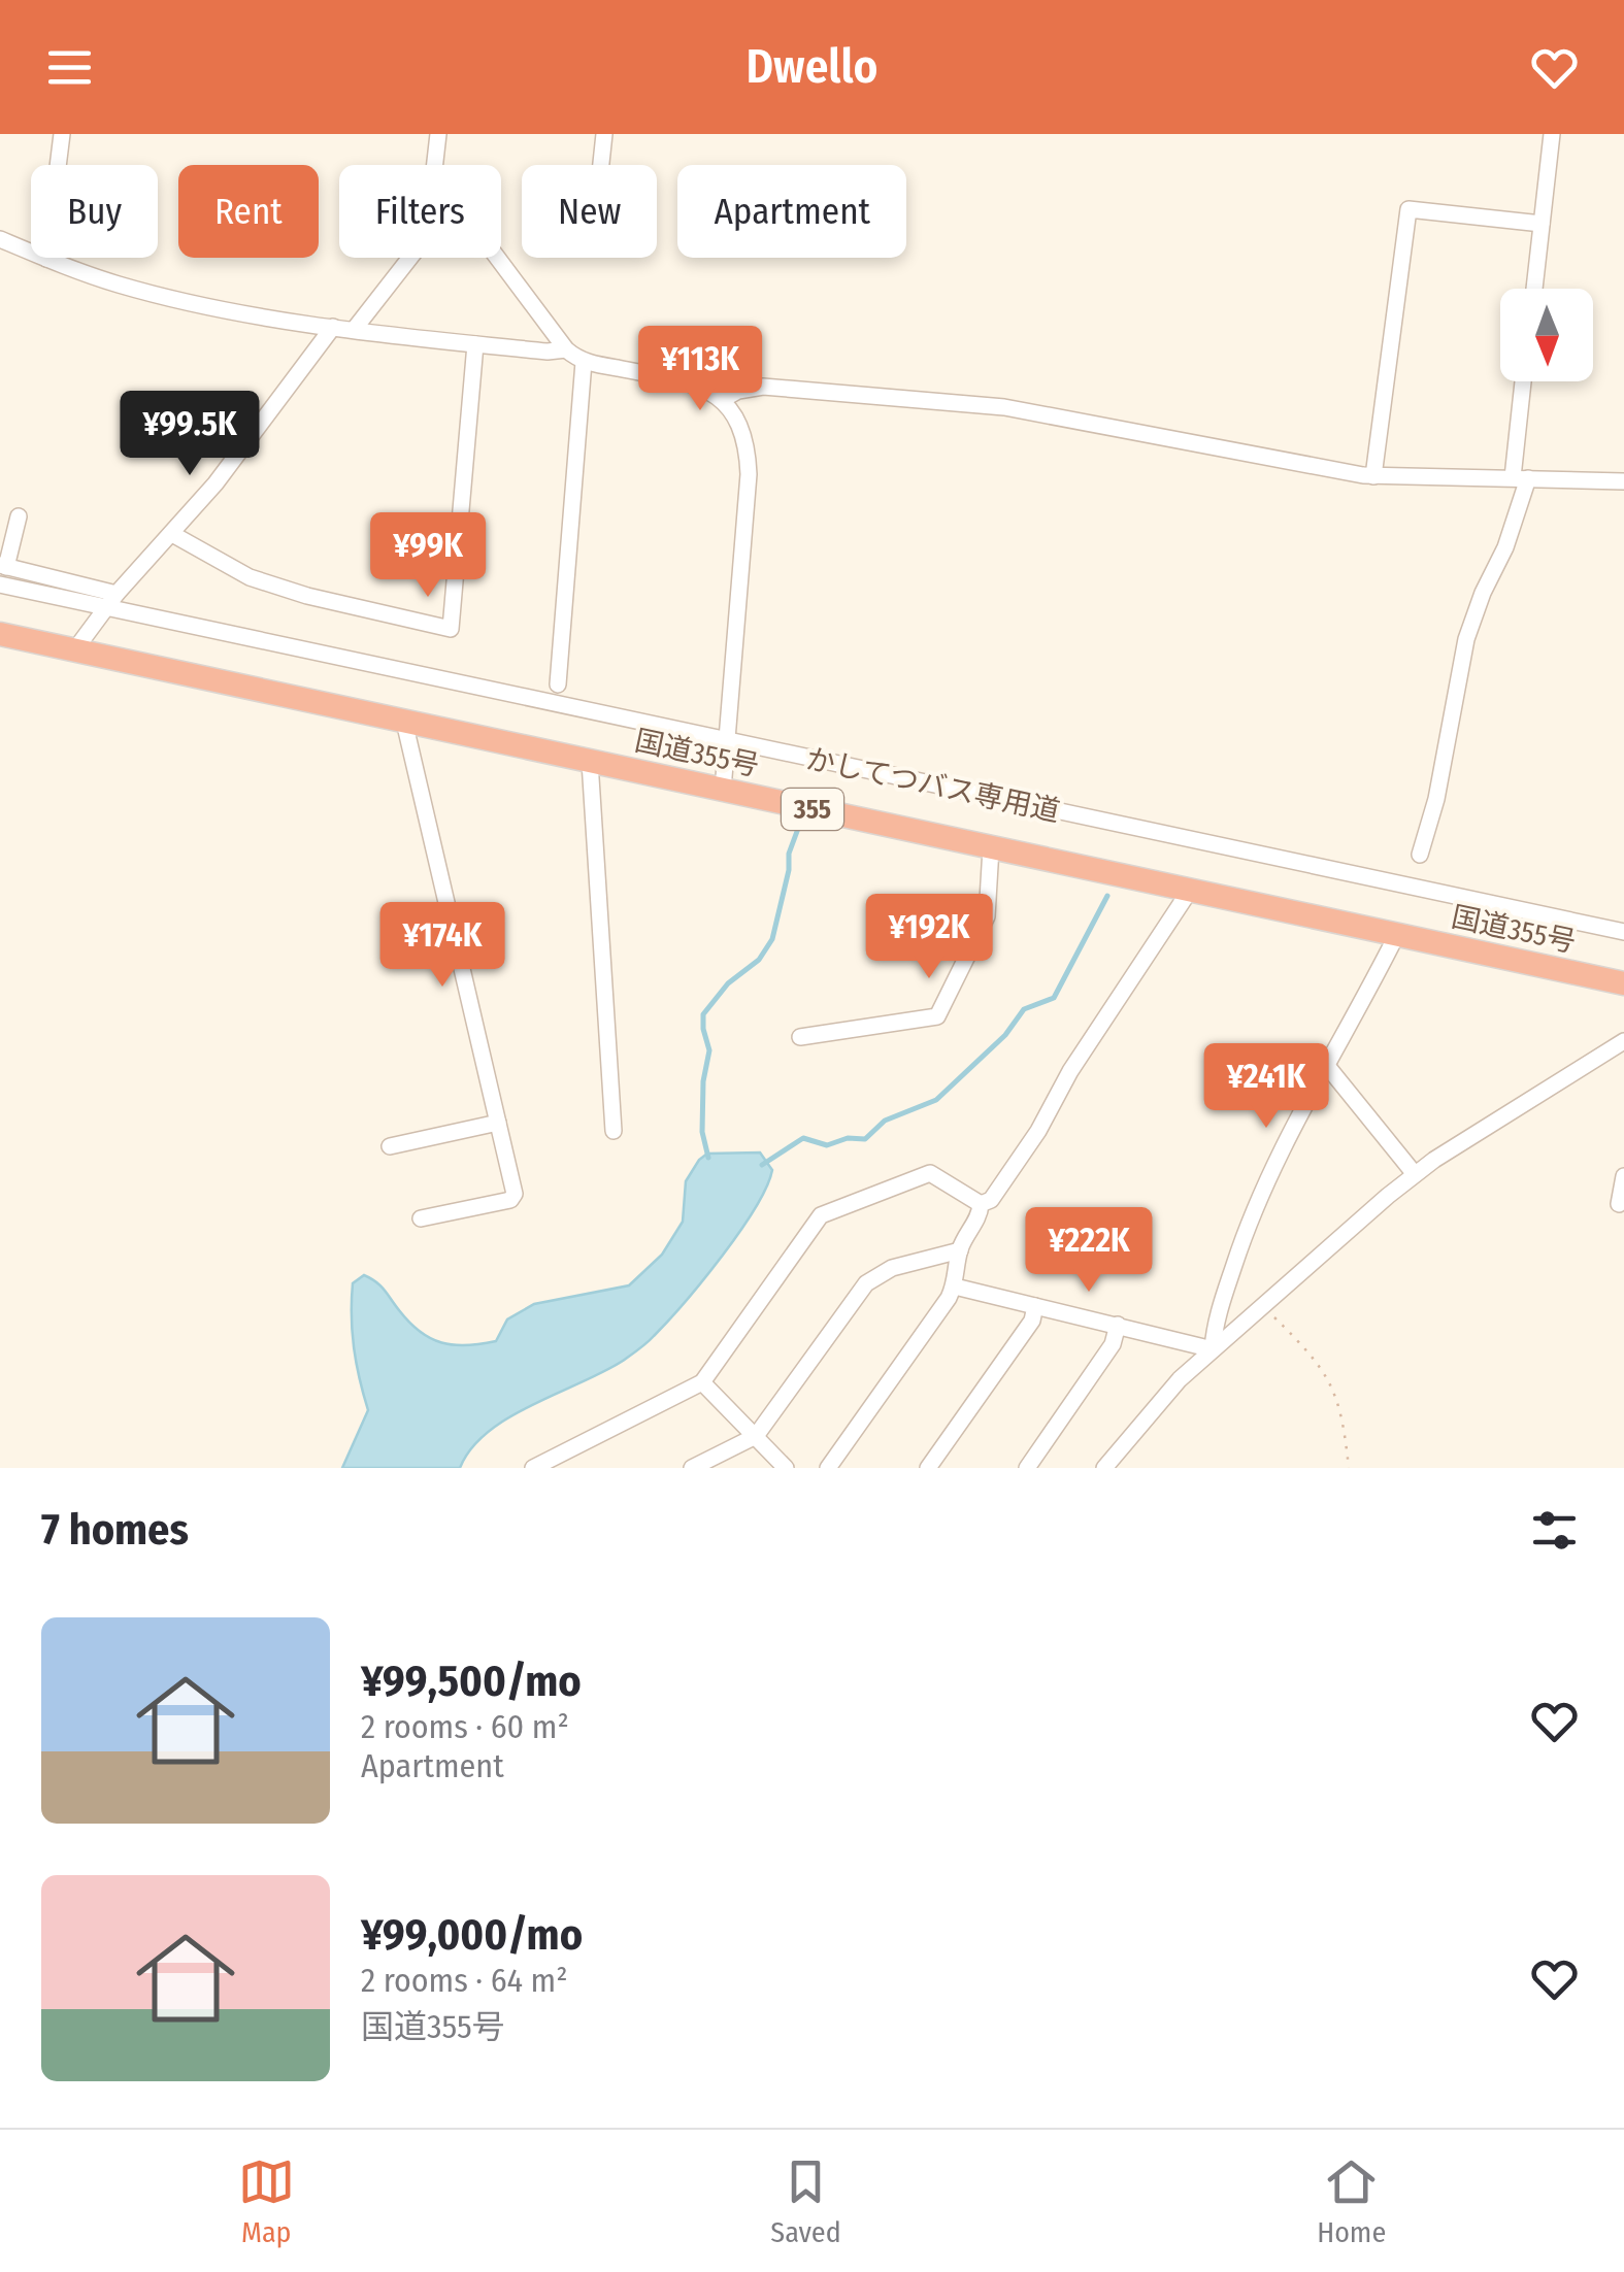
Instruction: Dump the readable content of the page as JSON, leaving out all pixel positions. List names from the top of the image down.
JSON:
{
  "streets": {
    "highway": ["国道355号", "355"],
    "street": ["かしてつバス専用道"]
  },
  "north": "bottom",
  "page": {
    "header": "Dwello",
    "chip": [
      "Buy",
      "Rent",
      "Filters",
      "New",
      "Apartment"
    ],
    "price": [
      "¥113K",
      "¥99.5K",
      "¥99K",
      "¥192K",
      "¥174K",
      "¥241K",
      "¥222K"
    ],
    "heading": "7 homes",
    "list": [
      {
        "name": "¥99,500/mo",
        "note": "2 rooms · 60 m² · Apartment"
      },
      {
        "name": "¥99,000/mo",
        "note": "2 rooms · 64 m² · 国道355号"
      }
    ],
    "tabs": ["Map", "Saved", "Home"]
  }
}
